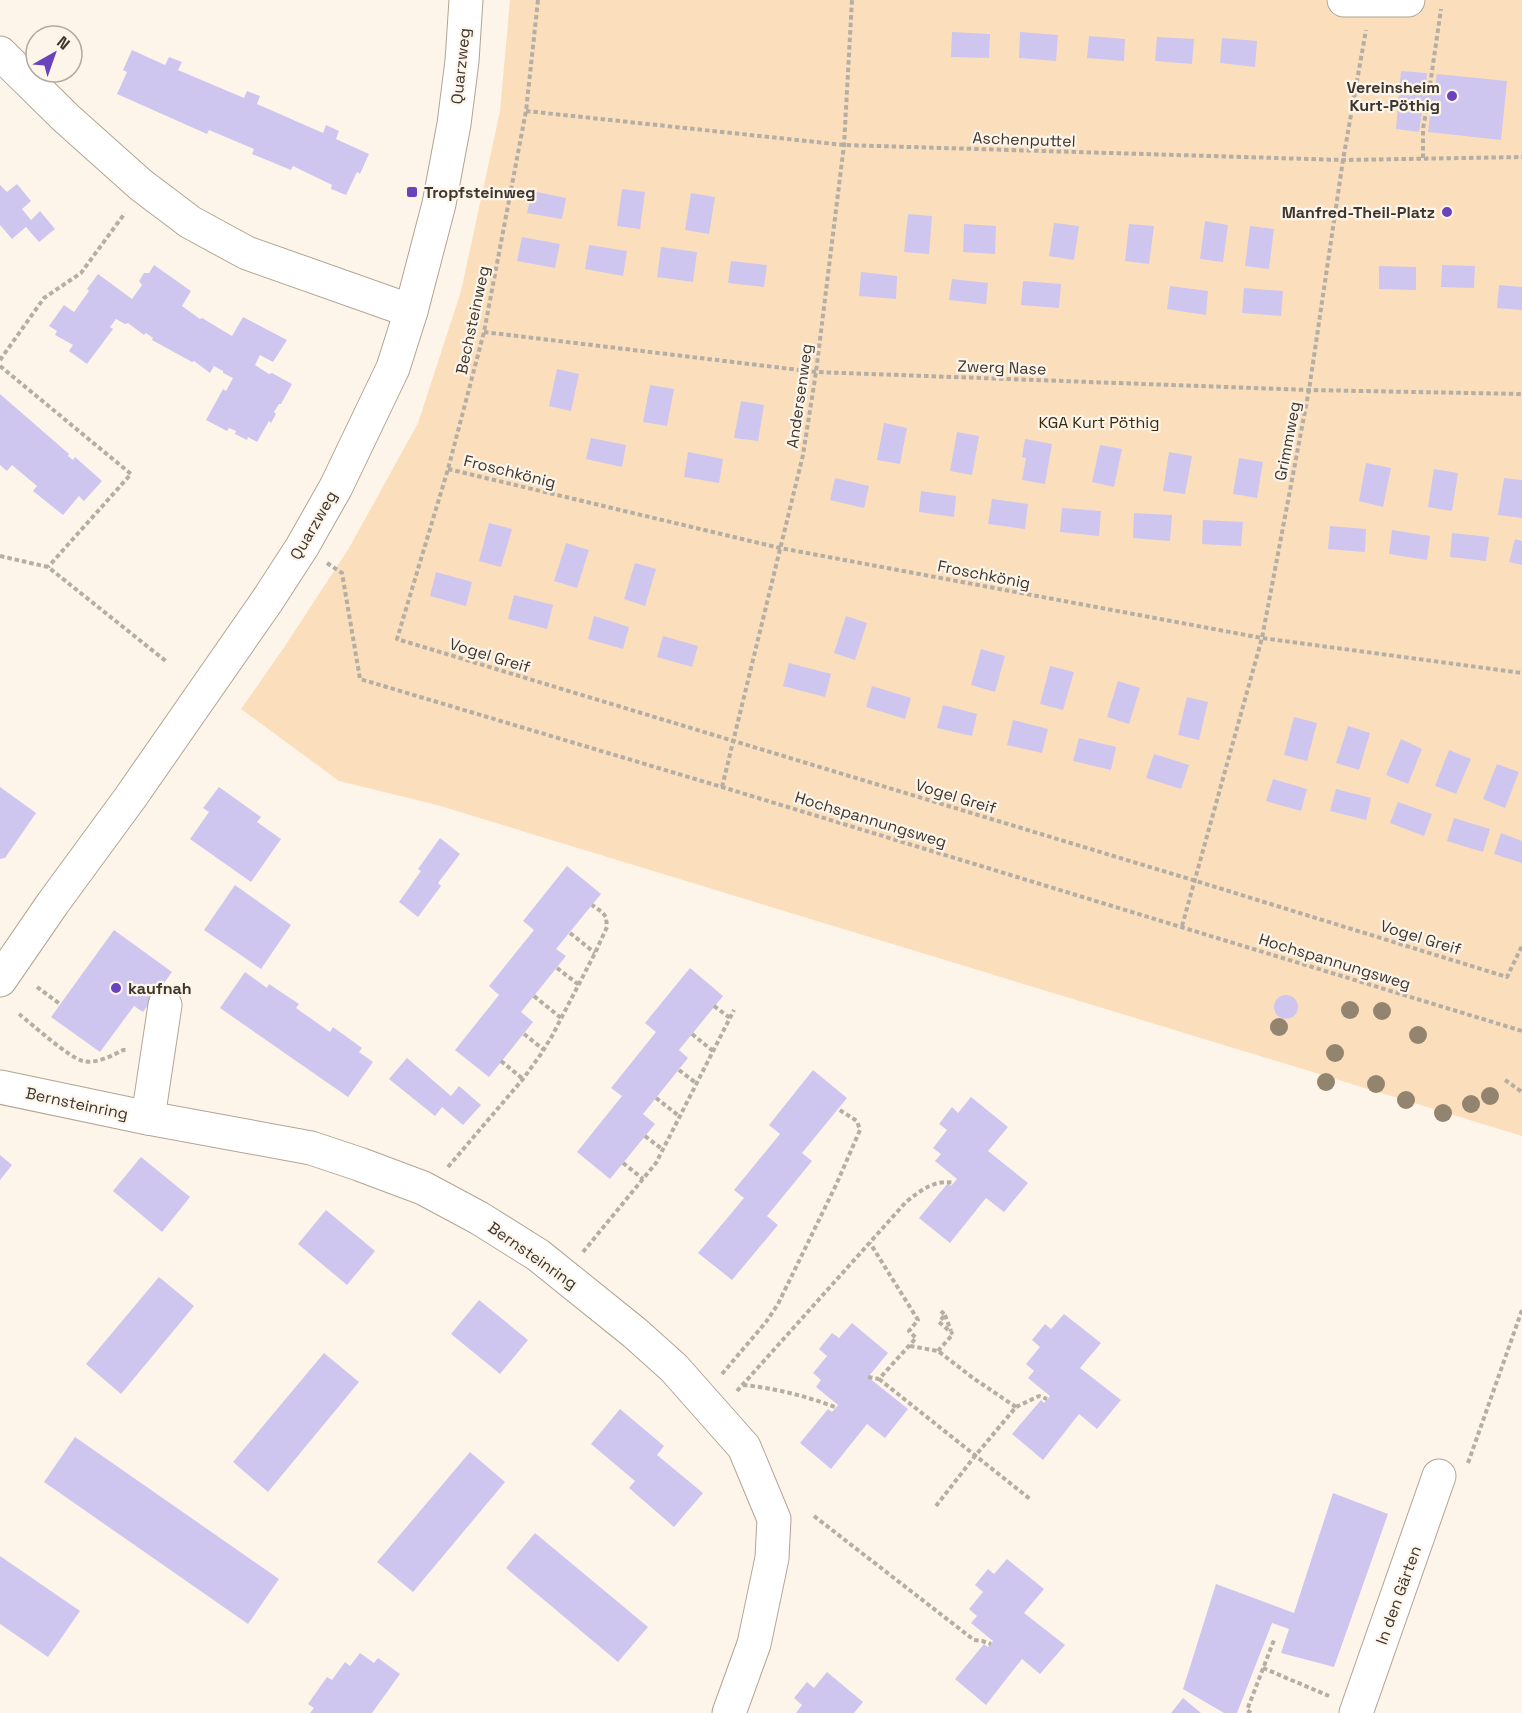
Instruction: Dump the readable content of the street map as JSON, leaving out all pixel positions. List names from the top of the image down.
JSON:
{
  "streets": {
    "street": ["Quarzweg", "Bernsteinring", "In den Gärten"],
    "path": [
      "Aschenputtel",
      "Bechsteinweg",
      "Zwerg Nase",
      "Andersenweg",
      "Grimmweg",
      "Froschkönig",
      "Vogel Greif",
      "Hochspannungsweg"
    ]
  },
  "crossings": [
    ["Quarzweg", "Hochspannungsweg"],
    ["Aschenputtel", "Bechsteinweg"],
    ["Aschenputtel", "Andersenweg"],
    ["Aschenputtel", "Grimmweg"],
    ["Bechsteinweg", "Zwerg Nase"],
    ["Bechsteinweg", "Froschkönig"],
    ["Bechsteinweg", "Vogel Greif"],
    ["Zwerg Nase", "Andersenweg"],
    ["Zwerg Nase", "Grimmweg"],
    ["Andersenweg", "Froschkönig"],
    ["Andersenweg", "Vogel Greif"],
    ["Andersenweg", "Hochspannungsweg"],
    ["Grimmweg", "Froschkönig"],
    ["Grimmweg", "Vogel Greif"],
    ["Grimmweg", "Hochspannungsweg"]
  ],
  "parks": ["KGA Kurt Pöthig"],
  "places": {
    "other": ["Vereinsheim Kurt-Pöthig", "Manfred-Theil-Platz", "kaufnah"],
    "transit": ["Tropfsteinweg"]
  },
  "north": "top right"
}
